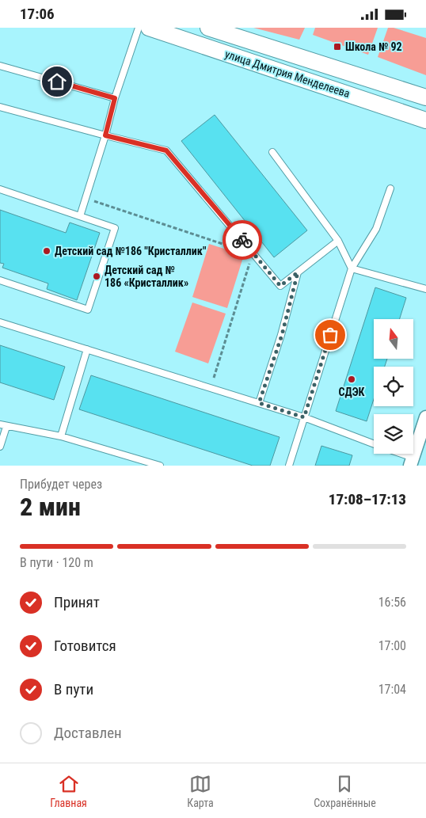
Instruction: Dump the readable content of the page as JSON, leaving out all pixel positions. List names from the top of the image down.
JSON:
{
  "streets": {
    "street": ["улица Дмитрия Менделеева"]
  },
  "places": {
    "transit": ["Школа № 92"],
    "other": ["Детский сад №186 \"Кристаллик\"", "Детский сад № 186 «Кристаллик»", "СДЭК"]
  },
  "north": "top",
  "page": {
    "status": "17:06",
    "heading": ["2 мин", "Прибудет через", "17:08–17:13"],
    "bar": "В пути · 120 m",
    "list": [
      ["Принят", "16:56"],
      ["Готовится", "17:00"],
      ["В пути", "17:04"],
      "Доставлен"
    ],
    "tabs": ["Главная", "Карта", "Сохранённые"]
  }
}
